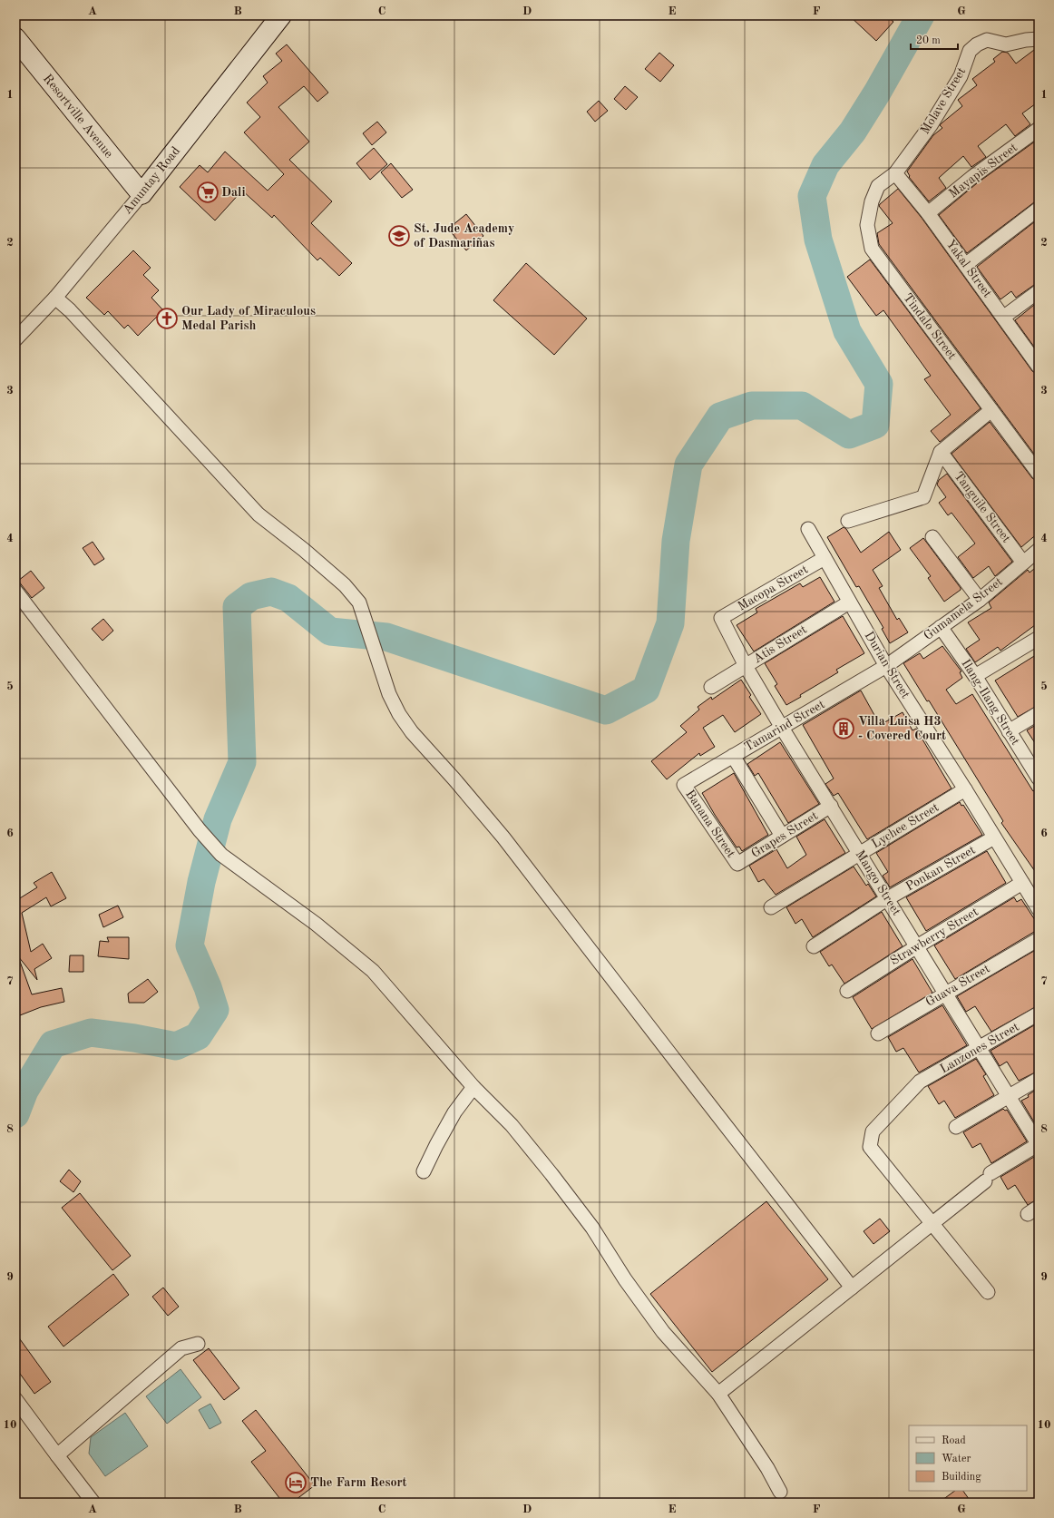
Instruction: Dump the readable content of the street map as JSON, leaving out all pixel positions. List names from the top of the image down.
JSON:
{
  "streets": {
    "street": [
      "Molave Street",
      "Resortville Avenue",
      "Mayapis Street",
      "Amuntay Road",
      "Yakal Street",
      "Tindalo Street",
      "Tanguile Street",
      "Macopa Street",
      "Gumamela Street",
      "Atis Street",
      "Durian Street",
      "Ilang-Ilang Street",
      "Tamarind Street",
      "Banana Street",
      "Lychee Street",
      "Grapes Street",
      "Ponkan Street",
      "Mango Street",
      "Strawberry Street",
      "Guava Street",
      "Lanzones Street"
    ]
  },
  "crossings": [
    ["Molave Street", "Yakal Street"],
    ["Molave Street", "Tindalo Street"],
    ["Resortville Avenue", "Amuntay Road"],
    ["Mayapis Street", "Yakal Street"],
    ["Yakal Street", "Tindalo Street"],
    ["Tanguile Street", "Gumamela Street"],
    ["Macopa Street", "Durian Street"],
    ["Macopa Street", "Mango Street"],
    ["Gumamela Street", "Durian Street"],
    ["Gumamela Street", "Ilang-Ilang Street"],
    ["Gumamela Street", "Tamarind Street"],
    ["Atis Street", "Durian Street"],
    ["Atis Street", "Mango Street"],
    ["Durian Street", "Tamarind Street"],
    ["Durian Street", "Lychee Street"],
    ["Durian Street", "Ponkan Street"],
    ["Durian Street", "Strawberry Street"],
    ["Tamarind Street", "Banana Street"],
    ["Tamarind Street", "Mango Street"],
    ["Banana Street", "Grapes Street"],
    ["Lychee Street", "Mango Street"],
    ["Grapes Street", "Mango Street"],
    ["Ponkan Street", "Mango Street"],
    ["Mango Street", "Strawberry Street"],
    ["Mango Street", "Guava Street"],
    ["Mango Street", "Lanzones Street"]
  ],
  "places": {
    "supermarket": ["Dali"],
    "school or university": ["St. Jude Academy of Dasmariñas"],
    "church": ["Our Lady of Miraculous Medal Parish"],
    "building": ["Villa Luisa H3 - Covered Court"],
    "hotel": ["The Farm Resort"]
  },
  "legend": ["Road", "Water", "Building"],
  "scale_bar": "20 m",
  "grid": {
    "columns": [
      "A",
      "B",
      "C",
      "D",
      "E",
      "F",
      "G"
    ],
    "rows": [
      "1",
      "2",
      "3",
      "4",
      "5",
      "6",
      "7",
      "8",
      "9",
      "10"
    ]
  }
}
